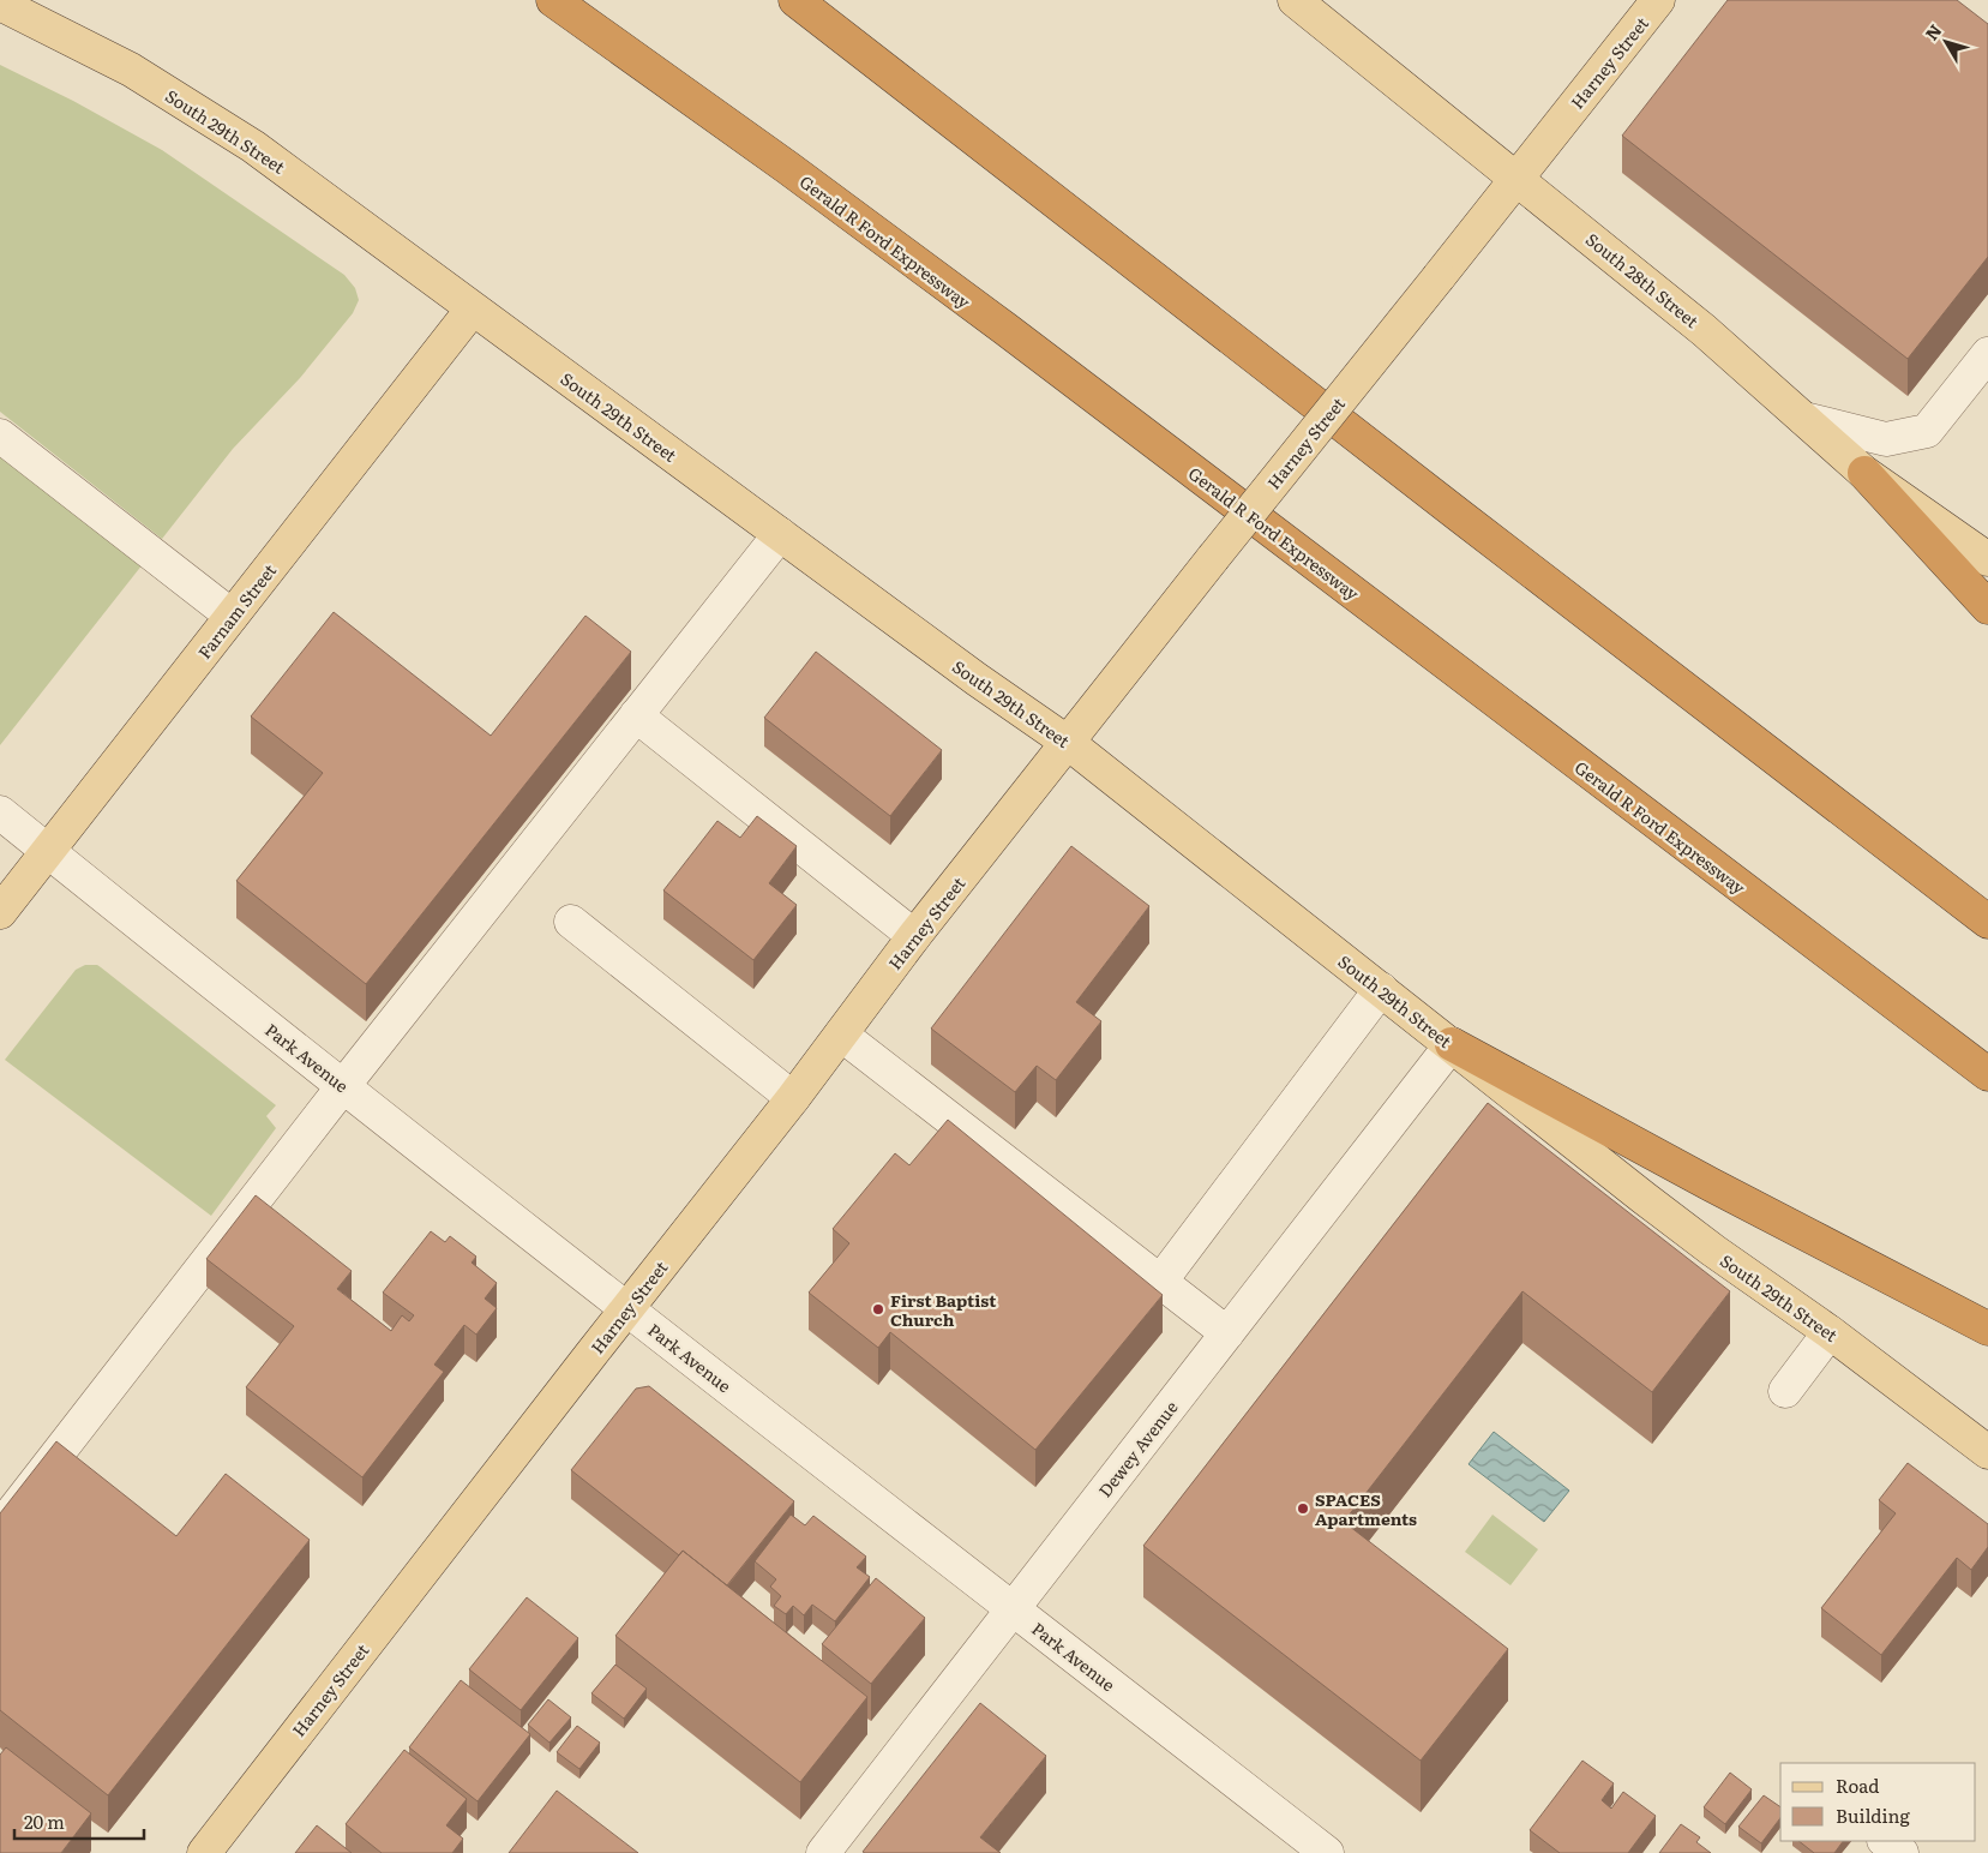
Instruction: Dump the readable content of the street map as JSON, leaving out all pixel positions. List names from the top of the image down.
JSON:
{
  "streets": {
    "highway": ["Gerald R Ford Expressway"],
    "main road": [
      "Harney Street",
      "South 29th Street",
      "South 28th Street",
      "Farnam Street"
    ],
    "street": ["Park Avenue", "Dewey Avenue"]
  },
  "crossings": [
    ["Harney Street", "South 29th Street"],
    ["Harney Street", "South 28th Street"],
    ["Harney Street", "Park Avenue"],
    ["South 29th Street", "Farnam Street"],
    ["South 29th Street", "Dewey Avenue"],
    ["Farnam Street", "Park Avenue"],
    ["Park Avenue", "Dewey Avenue"]
  ],
  "places": ["First Baptist Church", "SPACES Apartments"],
  "legend": ["Road", "Building"],
  "scale_bar": "20 m",
  "north": "top left"
}
